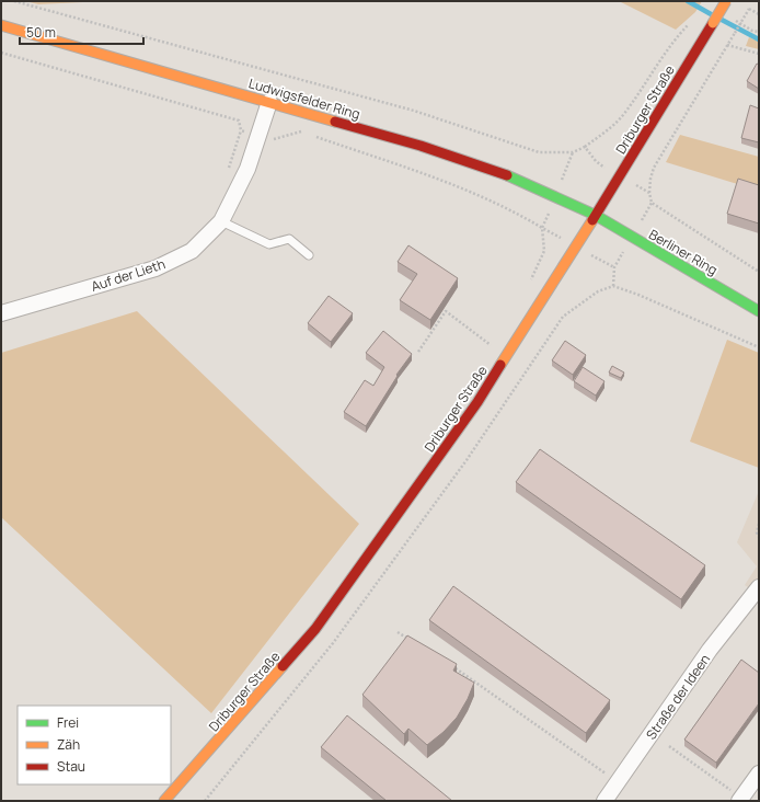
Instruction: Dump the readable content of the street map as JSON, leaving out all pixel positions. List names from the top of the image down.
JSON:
{
  "streets": {
    "main road": ["Ludwigsfelder Ring", "Driburger Straße", "Berliner Ring"],
    "street": ["Auf der Lieth", "Straße der Ideen"]
  },
  "crossings": [
    ["Ludwigsfelder Ring", "Driburger Straße"],
    ["Ludwigsfelder Ring", "Berliner Ring"],
    ["Ludwigsfelder Ring", "Auf der Lieth"],
    ["Driburger Straße", "Berliner Ring"]
  ],
  "legend": ["Frei", "Zäh", "Stau"],
  "scale_bar": "50 m"
}
